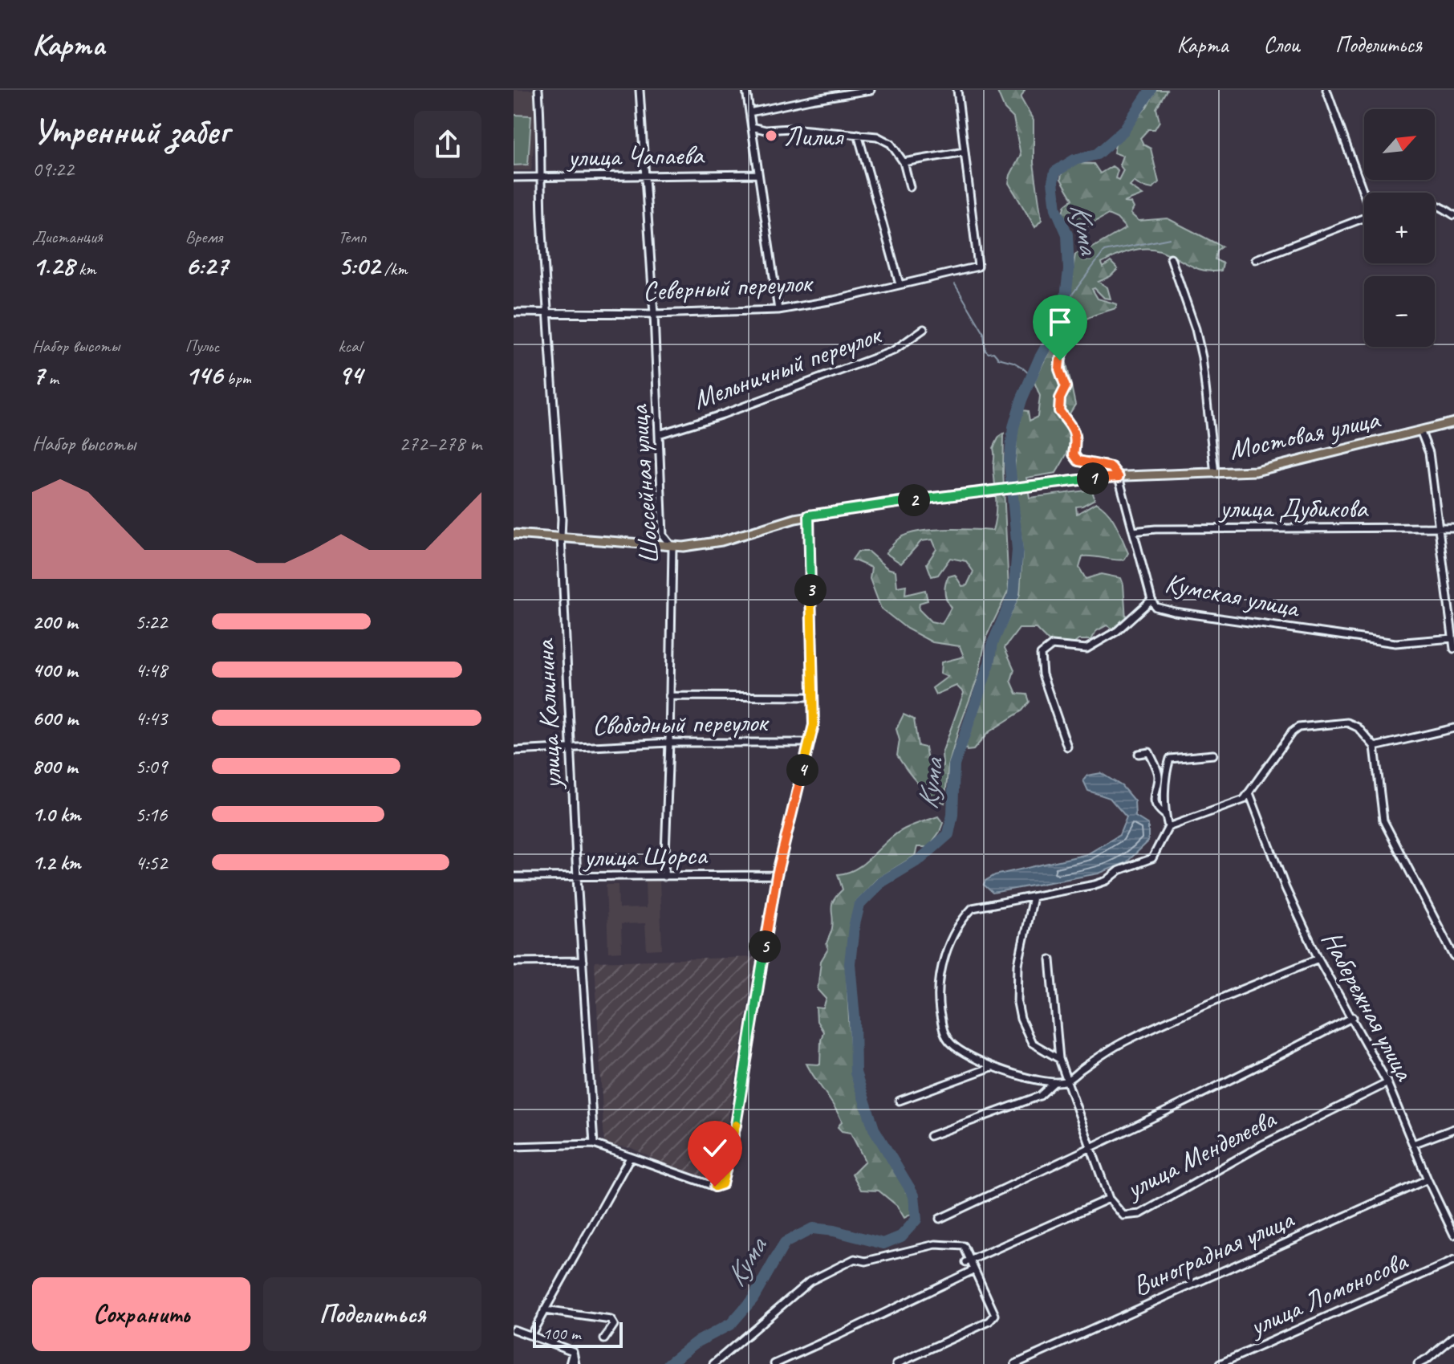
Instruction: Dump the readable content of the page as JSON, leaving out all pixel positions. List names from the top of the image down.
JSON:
{
  "streets": {
    "main road": ["Мостовая улица"],
    "street": [
      "улица Чапаева",
      "Северный переулок",
      "Мельничный переулок",
      "Шоссейная улица",
      "улица Дубикова",
      "Кумская улица",
      "улица Калинина",
      "Свободный переулок",
      "улица Щорса",
      "Набережная улица",
      "улица Менделеева",
      "Виноградная улица",
      "улица Ломоносова"
    ]
  },
  "crossings": [
    ["улица Чапаева", "Шоссейная улица"],
    ["улица Чапаева", "улица Калинина"],
    ["Северный переулок", "Шоссейная улица"],
    ["Северный переулок", "улица Калинина"],
    ["Мельничный переулок", "Шоссейная улица"],
    ["Мостовая улица", "Шоссейная улица"],
    ["Мостовая улица", "улица Калинина"],
    ["Шоссейная улица", "Свободный переулок"],
    ["Шоссейная улица", "улица Щорса"],
    ["улица Калинина", "Свободный переулок"],
    ["улица Калинина", "улица Щорса"],
    ["Набережная улица", "улица Менделеева"],
    ["Набережная улица", "Виноградная улица"]
  ],
  "water": ["Кума"],
  "places": ["Лилия"],
  "scale_bar": "100 m",
  "north": "top right",
  "page": {
    "header": "Карта",
    "nav": ["Карта", "Слои", "Поделиться"],
    "heading": ["Утренний забег", "09:22"],
    "map_buttons": ["+", "−"],
    "stats": [
      ["Дистанция", "1.28 km"],
      ["Время", "6:27"],
      ["Темп", "5:02 /km"],
      ["Набор высоты", "7 m"],
      ["Пульс", "146 bpm"],
      ["kcal", "94"]
    ],
    "chart": ["Набор высоты", "272–278 m"],
    "pins": [
      "1",
      "2",
      "3",
      "4",
      "5"
    ],
    "list": [
      {
        "name": "200 m",
        "note": "5:22"
      },
      {
        "name": "400 m",
        "note": "4:48"
      },
      {
        "name": "600 m",
        "note": "4:43"
      },
      {
        "name": "800 m",
        "note": "5:09"
      },
      {
        "name": "1.0 km",
        "note": "5:16"
      },
      {
        "name": "1.2 km",
        "note": "4:52"
      }
    ],
    "buttons": ["Сохранить", "Поделиться"],
    "scale": "100 m"
  }
}
